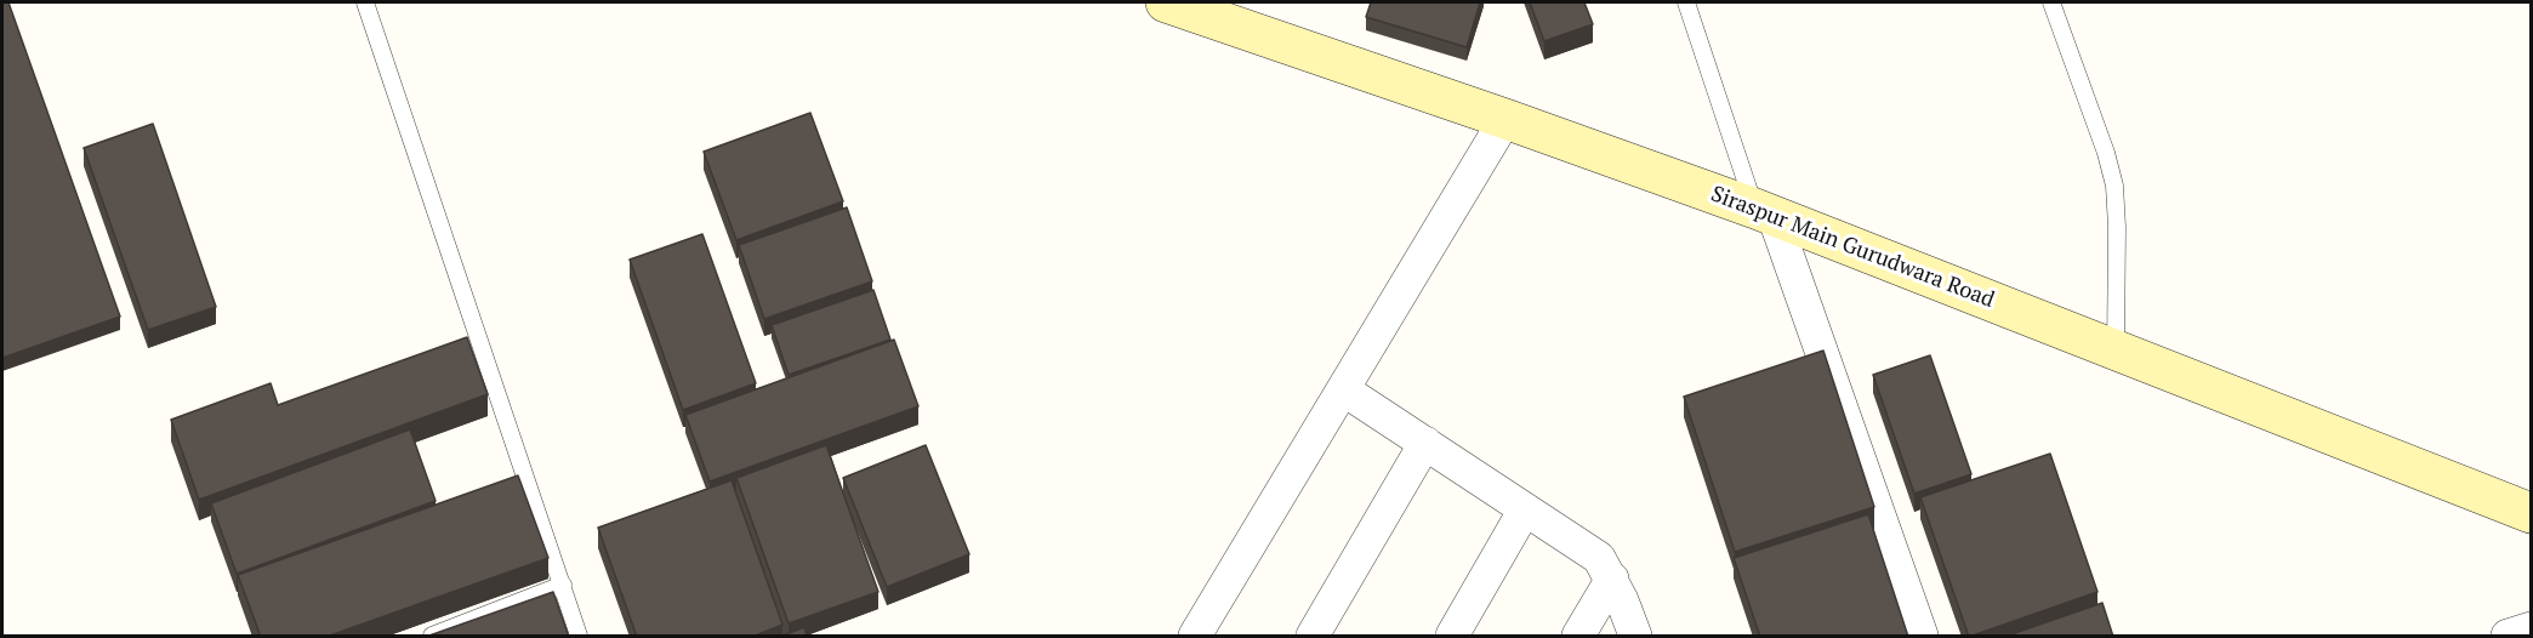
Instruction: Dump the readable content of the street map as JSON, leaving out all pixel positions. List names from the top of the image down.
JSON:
{
  "streets": {
    "street": ["Siraspur Main Gurudwara Road"]
  }
}
